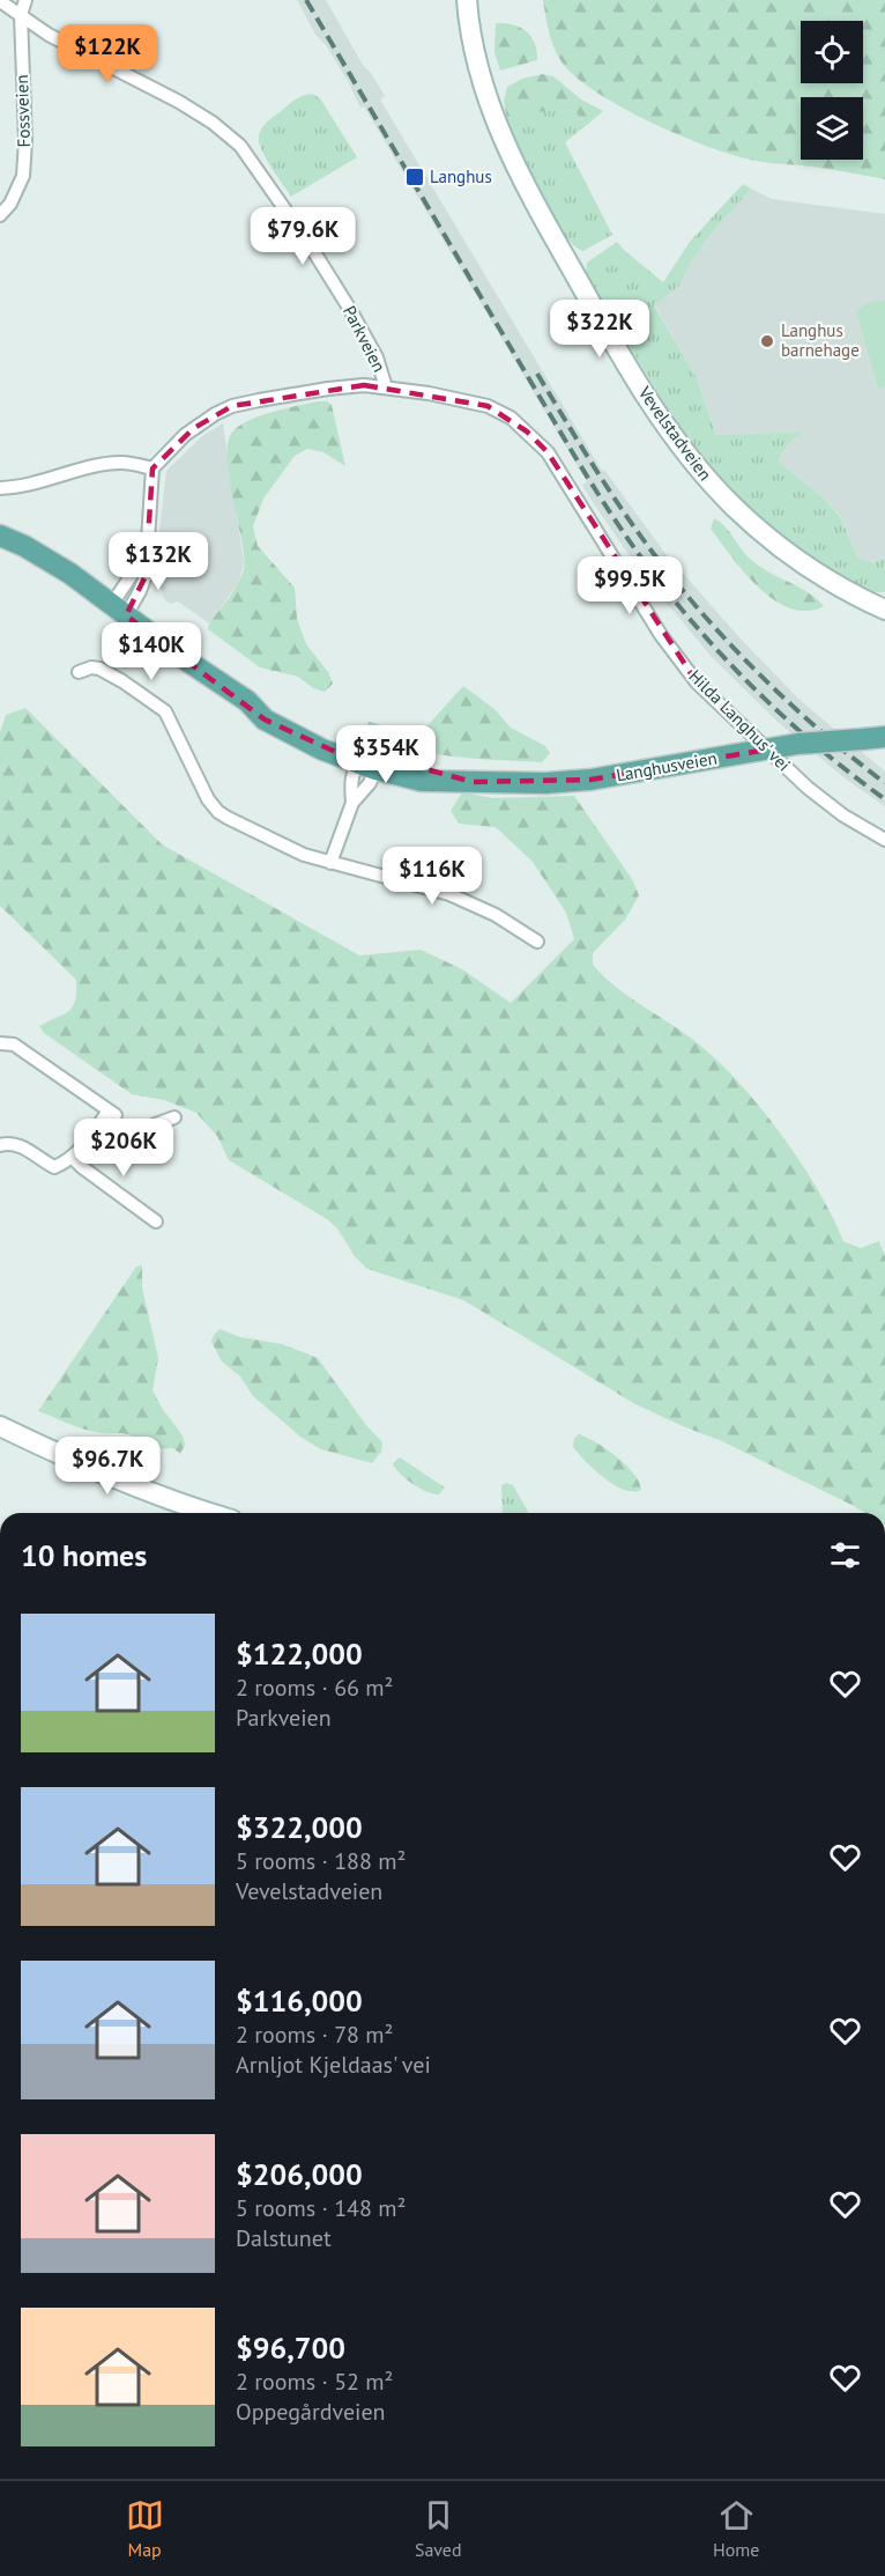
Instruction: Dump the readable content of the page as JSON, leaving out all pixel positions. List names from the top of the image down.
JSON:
{
  "streets": {
    "main road": ["Vevelstadveien", "Langhusveien"],
    "street": ["Fossveien", "Parkveien", "Hilda Langhus' vei"]
  },
  "crossings": [
    ["Fossveien", "Parkveien"],
    ["Parkveien", "Hilda Langhus' vei"]
  ],
  "places": {
    "transit": ["Langhus"],
    "other": ["Langhus barnehage"]
  },
  "page": {
    "price": [
      "$122K",
      "$79.6K",
      "$322K",
      "$132K",
      "$99.5K",
      "$140K",
      "$354K",
      "$116K",
      "$206K",
      "$96.7K"
    ],
    "heading": "10 homes",
    "list": [
      {
        "name": "$122,000",
        "note": "2 rooms · 66 m² · Parkveien"
      },
      {
        "name": "$322,000",
        "note": "5 rooms · 188 m² · Vevelstadveien"
      },
      {
        "name": "$116,000",
        "note": "2 rooms · 78 m² · Arnljot Kjeldaas' vei"
      },
      {
        "name": "$206,000",
        "note": "5 rooms · 148 m² · Dalstunet"
      },
      {
        "name": "$96,700",
        "note": "2 rooms · 52 m² · Oppegårdveien"
      }
    ],
    "tabs": ["Map", "Saved", "Home"]
  }
}
